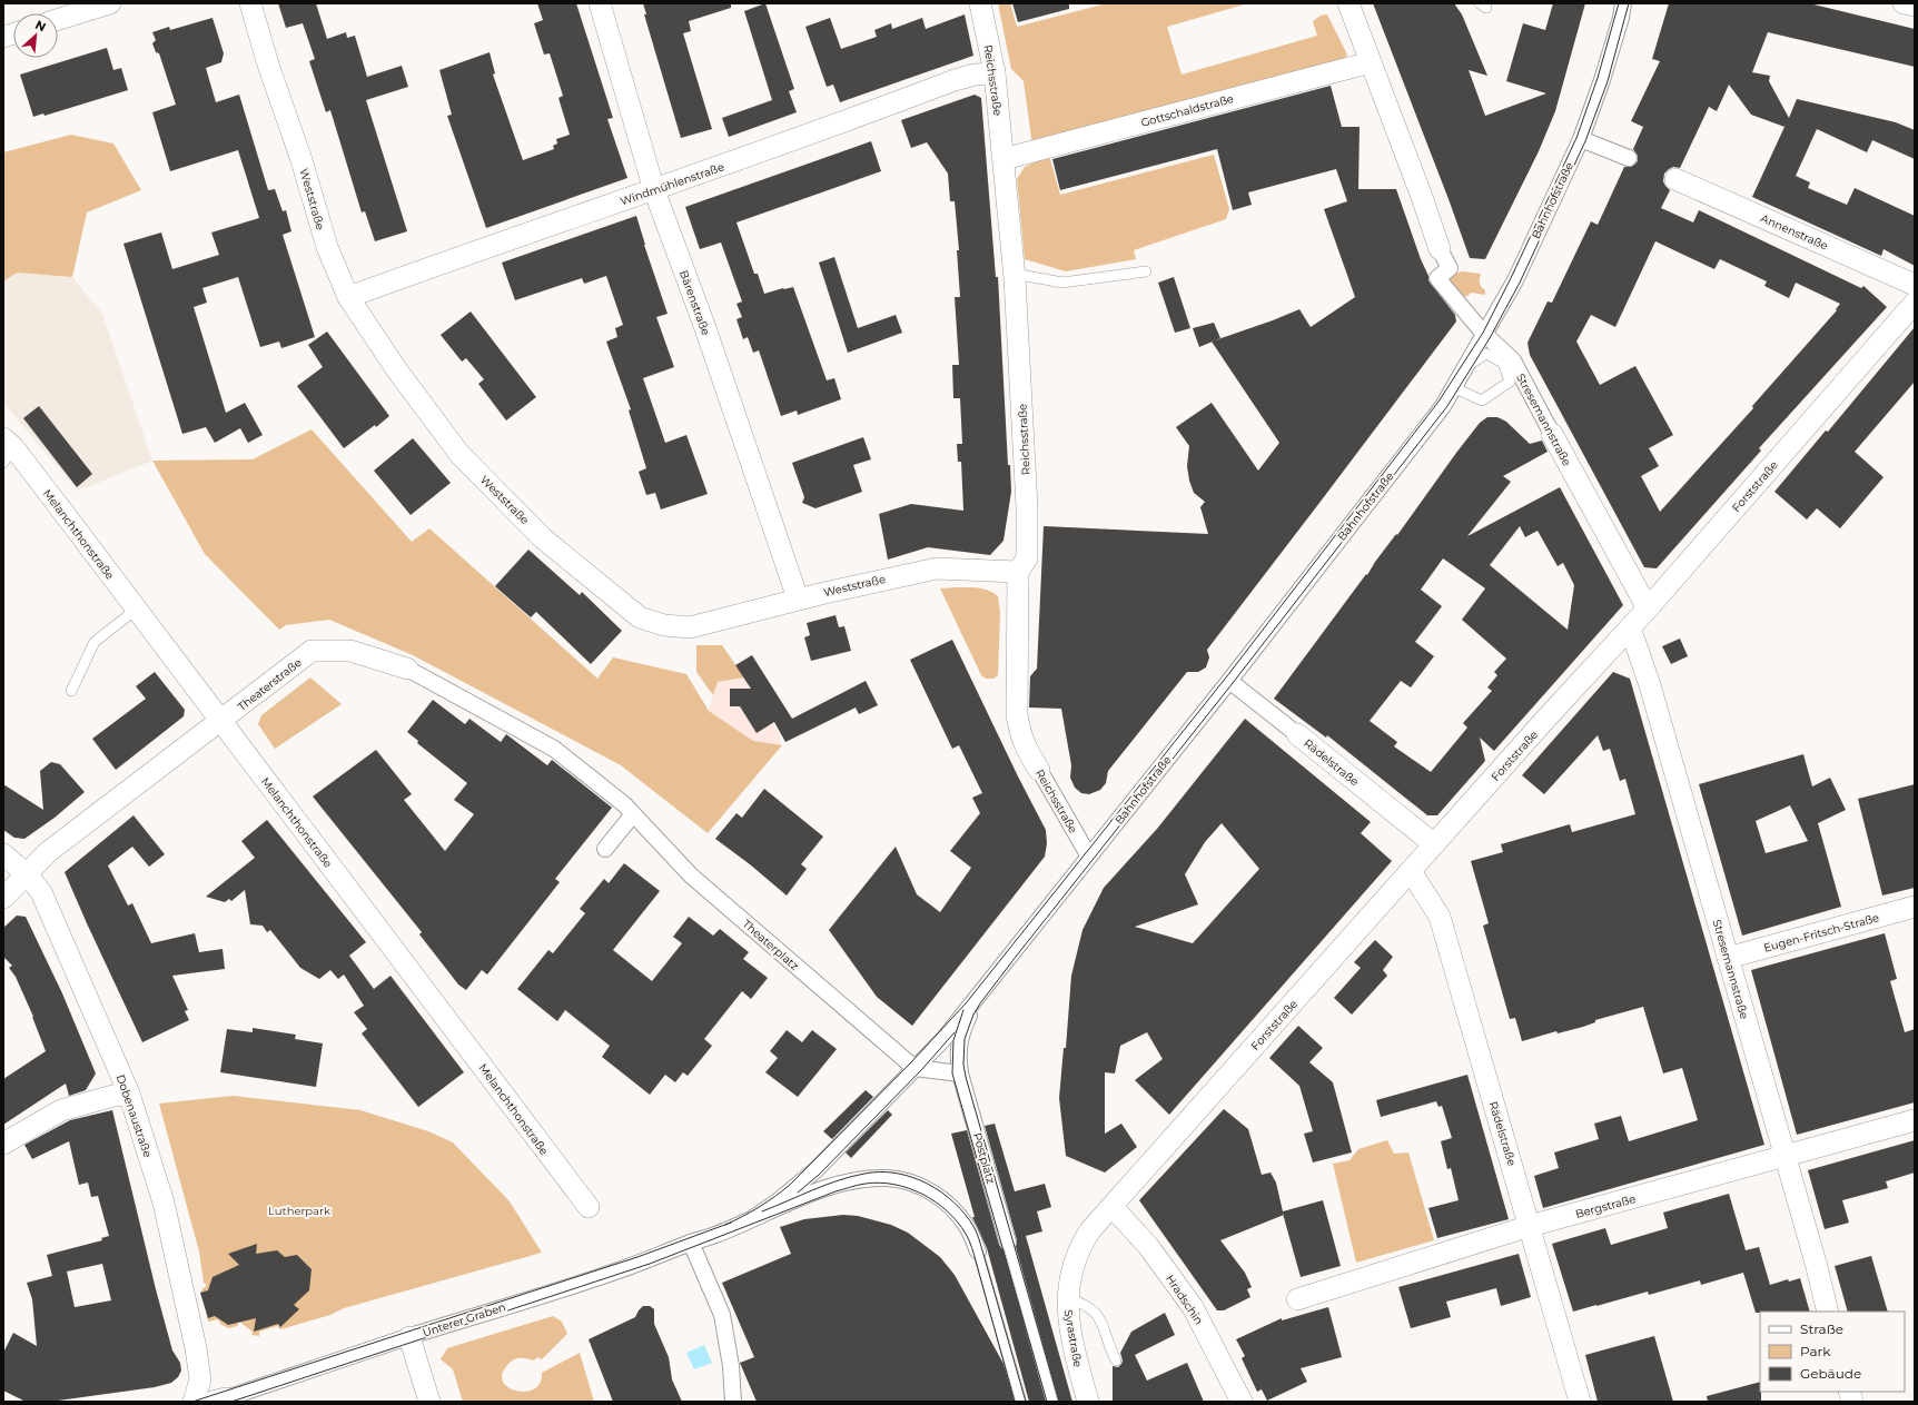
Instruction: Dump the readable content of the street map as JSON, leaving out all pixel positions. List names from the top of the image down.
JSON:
{
  "streets": {
    "street": [
      "Reichsstraße",
      "Gottschaldstraße",
      "Windmühlenstraße",
      "Weststraße",
      "Bahnhofstraße",
      "Annenstraße",
      "Bärenstraße",
      "Stresemannstraße",
      "Forststraße",
      "Melanchthonstraße",
      "Theaterstraße",
      "Rädelstraße",
      "Eugen-Fritsch-Straße",
      "Theaterplatz",
      "Dobenaustraße",
      "Postplatz",
      "Bergstraße",
      "Hradschin",
      "Unterer Graben",
      "Syrastraße"
    ]
  },
  "crossings": [
    ["Reichsstraße", "Gottschaldstraße"],
    ["Reichsstraße", "Windmühlenstraße"],
    ["Reichsstraße", "Weststraße"],
    ["Reichsstraße", "Bahnhofstraße"],
    ["Windmühlenstraße", "Weststraße"],
    ["Windmühlenstraße", "Bärenstraße"],
    ["Weststraße", "Bärenstraße"],
    ["Bahnhofstraße", "Stresemannstraße"],
    ["Bahnhofstraße", "Rädelstraße"],
    ["Bahnhofstraße", "Postplatz"],
    ["Stresemannstraße", "Forststraße"],
    ["Stresemannstraße", "Eugen-Fritsch-Straße"],
    ["Stresemannstraße", "Bergstraße"],
    ["Forststraße", "Rädelstraße"],
    ["Forststraße", "Hradschin"],
    ["Forststraße", "Syrastraße"],
    ["Melanchthonstraße", "Theaterstraße"],
    ["Theaterstraße", "Theaterplatz"],
    ["Theaterstraße", "Dobenaustraße"],
    ["Rädelstraße", "Bergstraße"],
    ["Theaterplatz", "Postplatz"],
    ["Postplatz", "Unterer Graben"],
    ["Hradschin", "Syrastraße"]
  ],
  "parks": ["Lutherpark"],
  "legend": ["Straße", "Park", "Gebäude"],
  "north": "top right"
}
